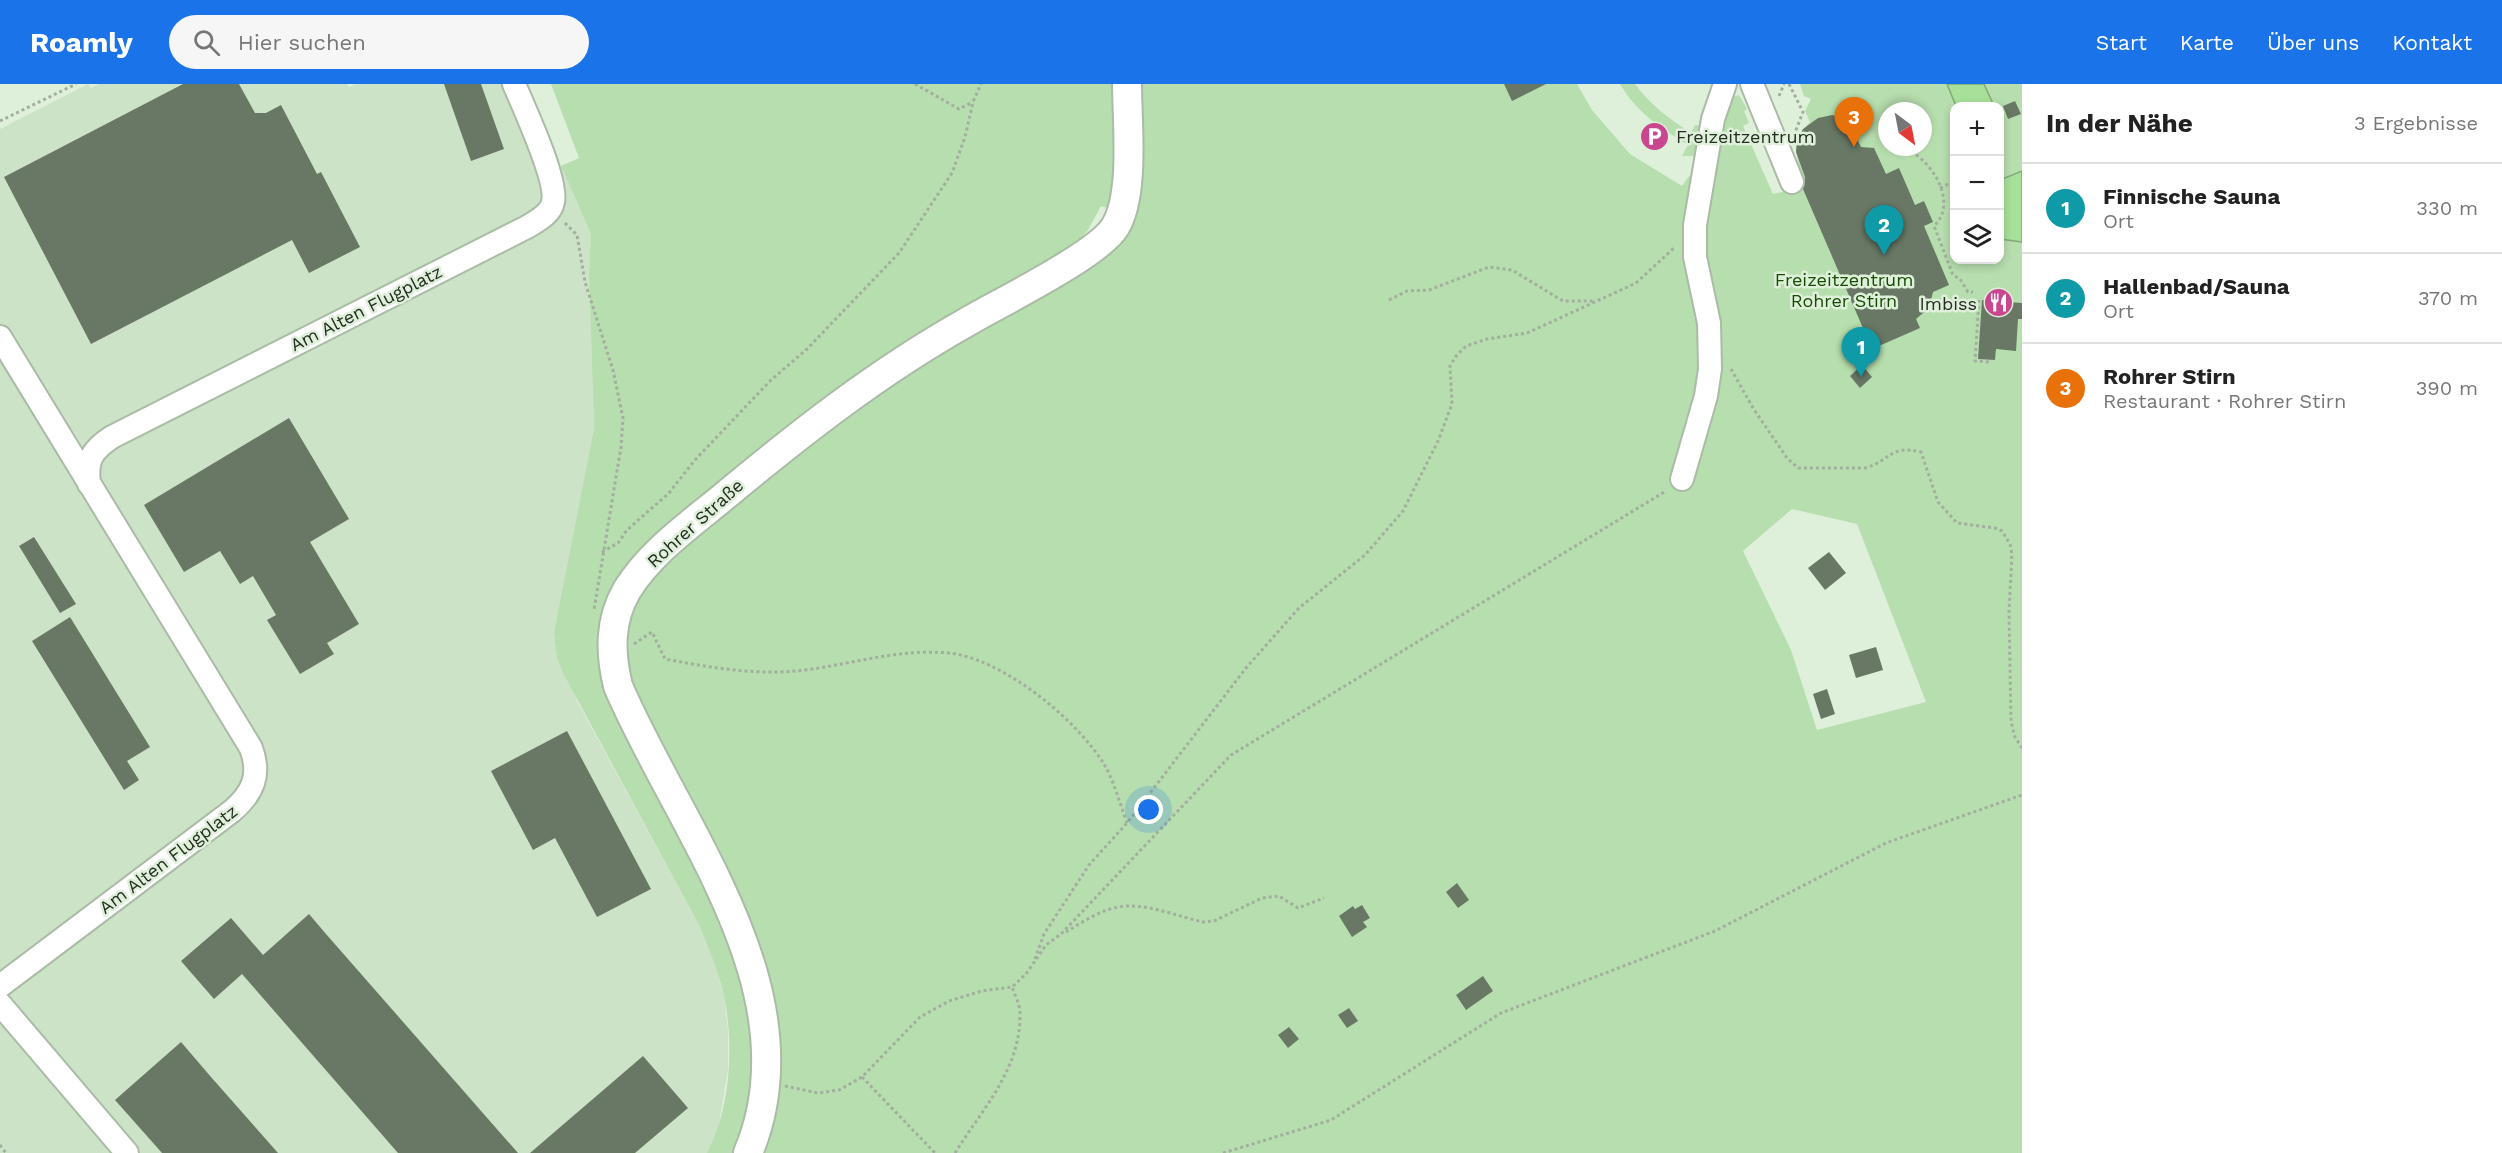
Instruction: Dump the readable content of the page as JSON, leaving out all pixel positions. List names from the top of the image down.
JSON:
{
  "streets": {
    "main road": ["Rohrer Straße"],
    "street": ["Am Alten Flugplatz"]
  },
  "parks": ["Freizeitzentrum Rohrer Stirn"],
  "places": {
    "parking": ["Freizeitzentrum"],
    "restaurant": ["Imbiss"]
  },
  "north": "bottom right",
  "page": {
    "header": "Roamly",
    "search": "Hier suchen",
    "nav": [
      "Start",
      "Karte",
      "Über uns",
      "Kontakt"
    ],
    "heading": ["In der Nähe", "3 Ergebnisse"],
    "pins": ["3", "2", "1"],
    "map_buttons": ["+", "−"],
    "list": [
      {
        "mark": "1",
        "name": "Finnische Sauna",
        "note": "Ort",
        "value": "330 m"
      },
      {
        "mark": "2",
        "name": "Hallenbad/Sauna",
        "note": "Ort",
        "value": "370 m"
      },
      {
        "mark": "3",
        "name": "Rohrer Stirn",
        "note": "Restaurant · Rohrer Stirn",
        "value": "390 m"
      }
    ]
  }
}
